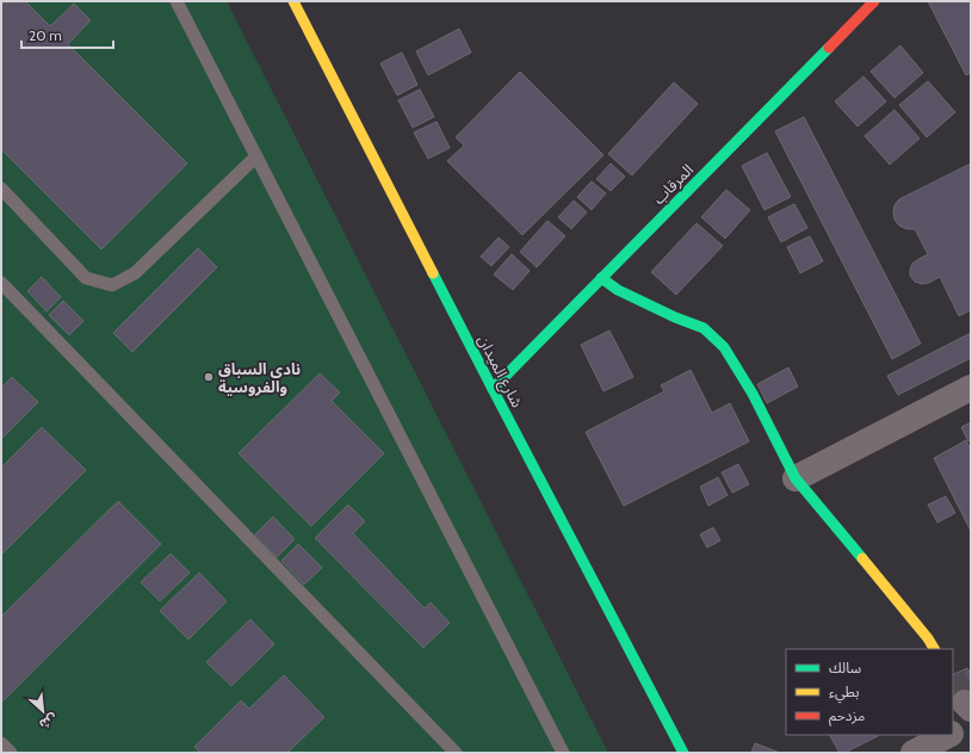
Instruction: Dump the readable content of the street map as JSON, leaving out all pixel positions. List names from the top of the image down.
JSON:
{
  "streets": {
    "street": ["المرقاب", "شارع الميدان"]
  },
  "crossings": [
    ["المرقاب", "شارع الميدان"]
  ],
  "places": ["نادي السباق والفروسية"],
  "legend": ["سالك", "بطيء", "مزدحم"],
  "scale_bar": "20 m",
  "north": "bottom right"
}
